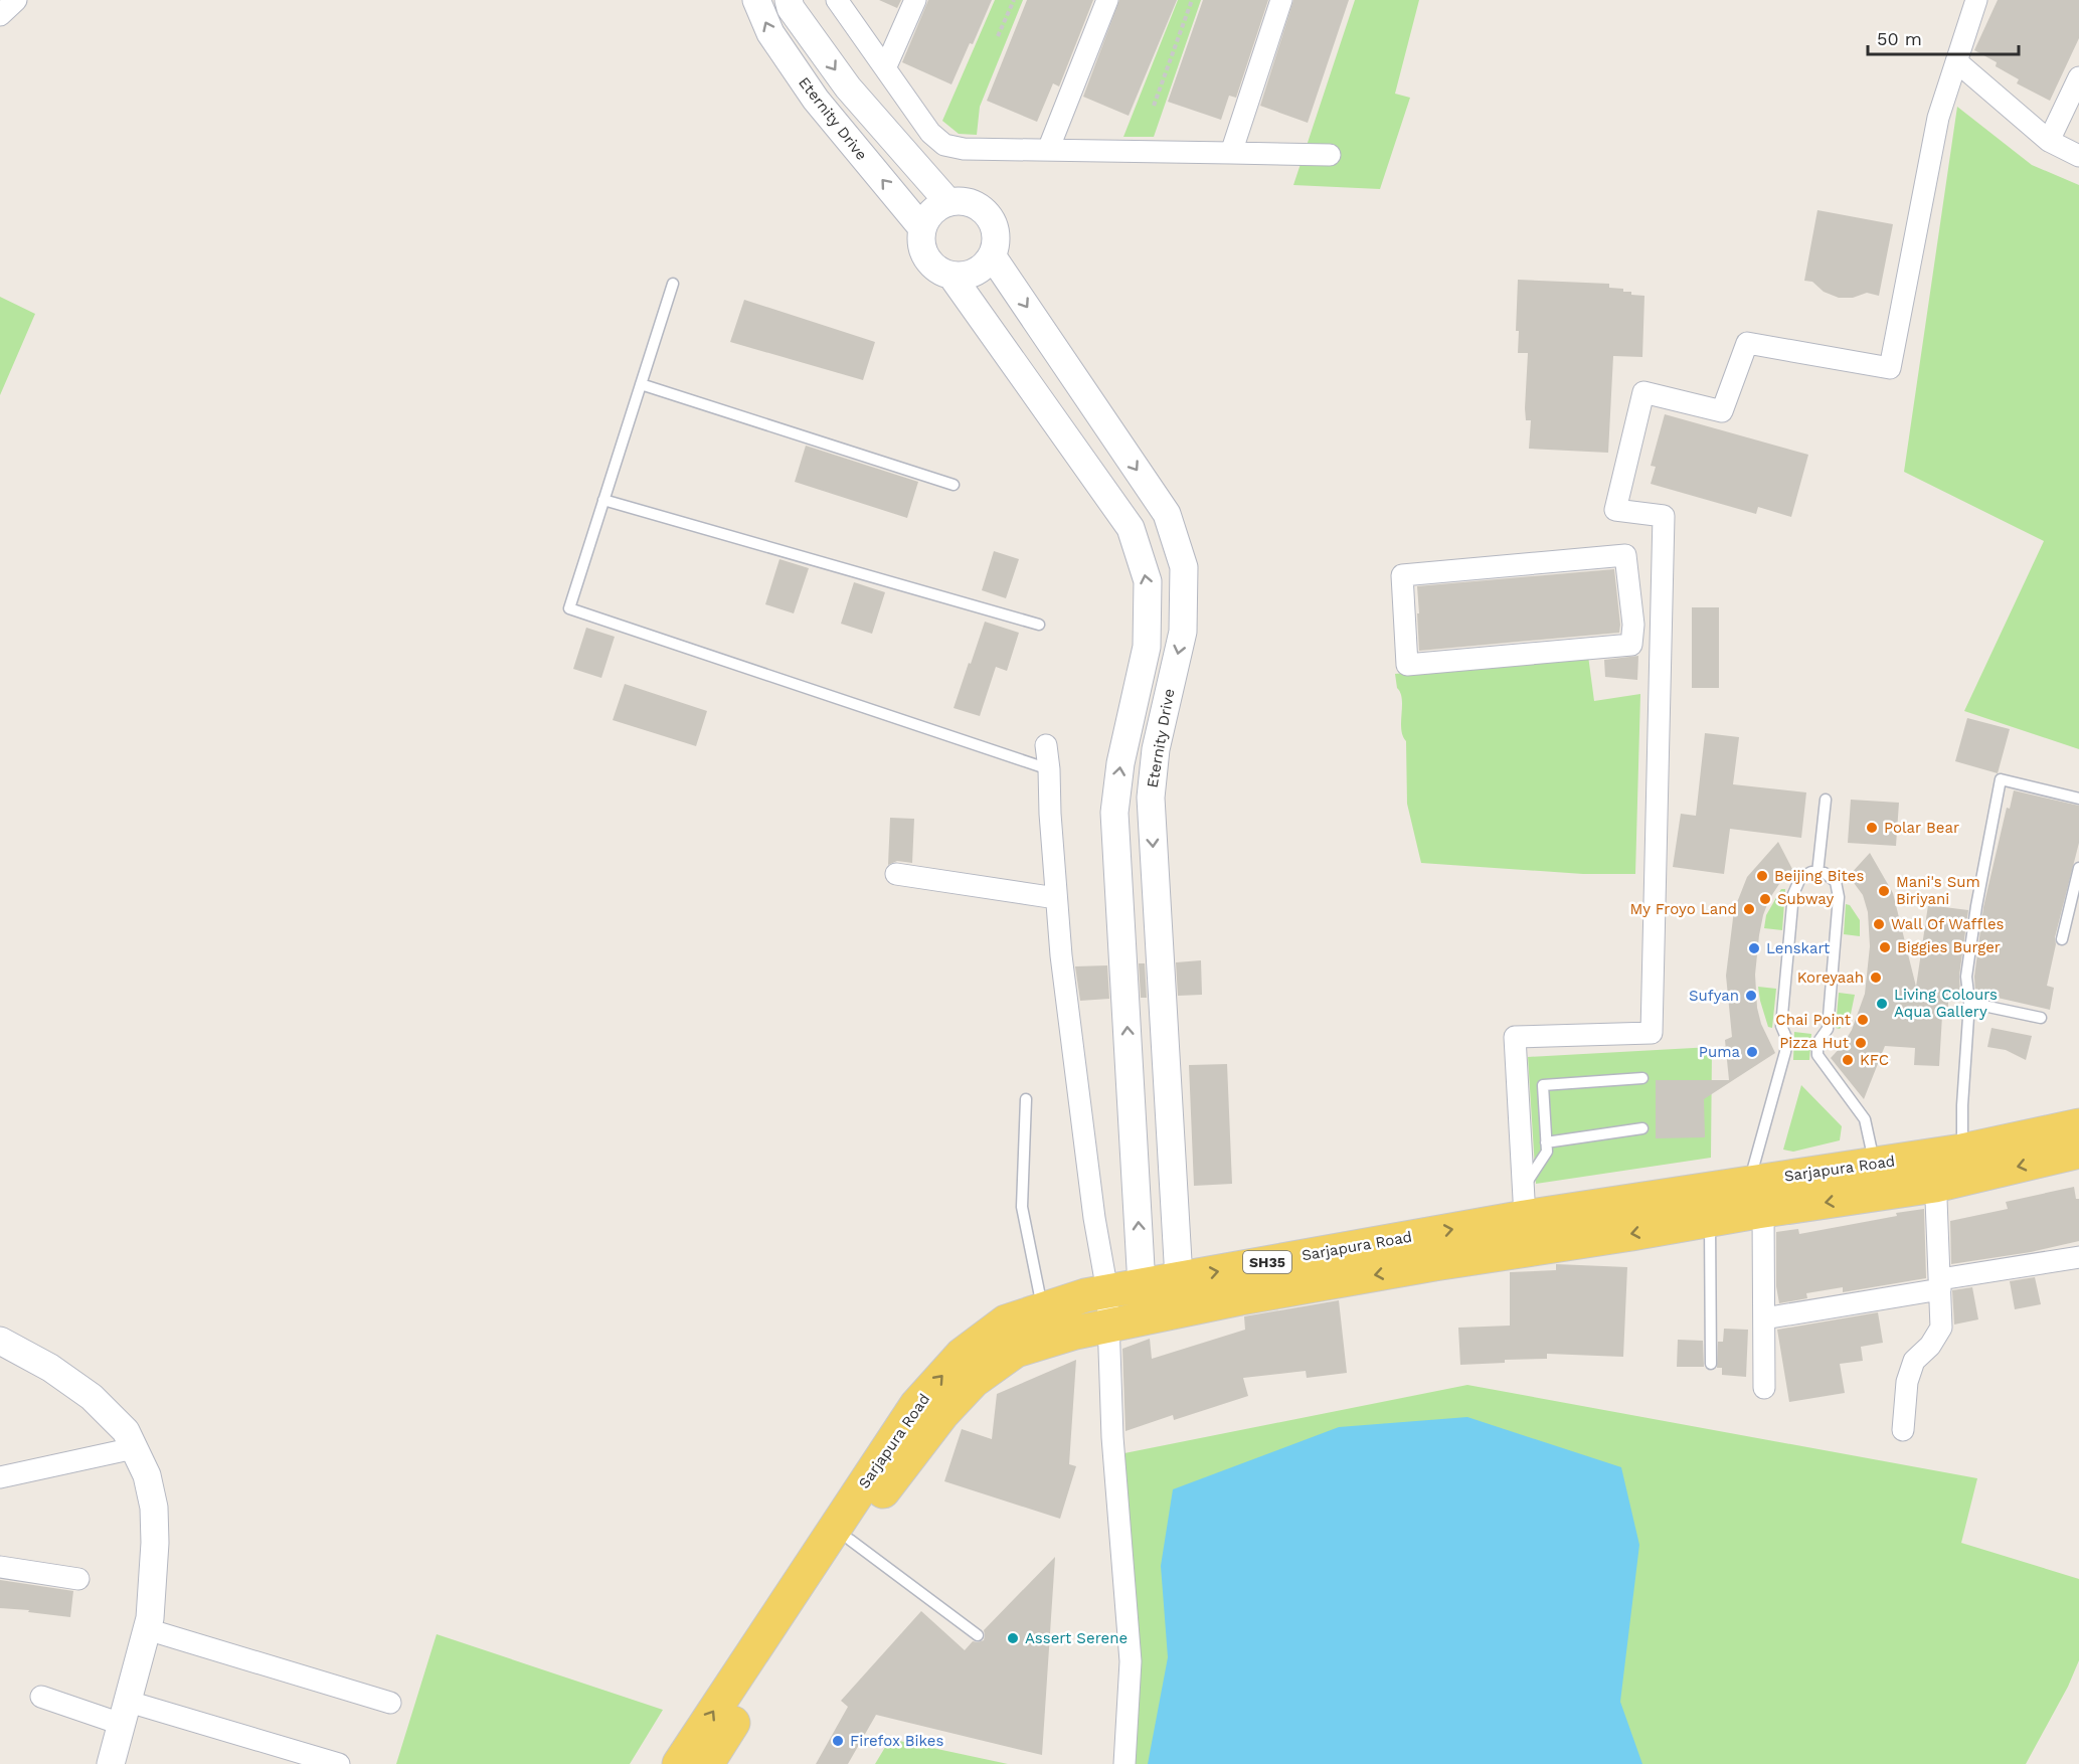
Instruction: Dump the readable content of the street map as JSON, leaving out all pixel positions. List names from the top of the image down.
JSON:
{
  "streets": {
    "main road": ["Sarjapura Road", "SH35"],
    "street": ["Eternity Drive"]
  },
  "crossings": [
    ["Eternity Drive", "Sarjapura Road"]
  ],
  "places": [
    "Polar Bear",
    "Beijing Bites",
    "Mani's Sum Biriyani",
    "Subway",
    "My Froyo Land",
    "Wall Of Waffles",
    "Biggies Burger",
    "Lenskart",
    "Koreyaah",
    "Sufyan",
    "Living Colours Aqua Gallery",
    "Chai Point",
    "Pizza Hut",
    "Puma",
    "KFC",
    "Assert Serene",
    "Firefox Bikes"
  ],
  "scale_bar": "50 m"
}
